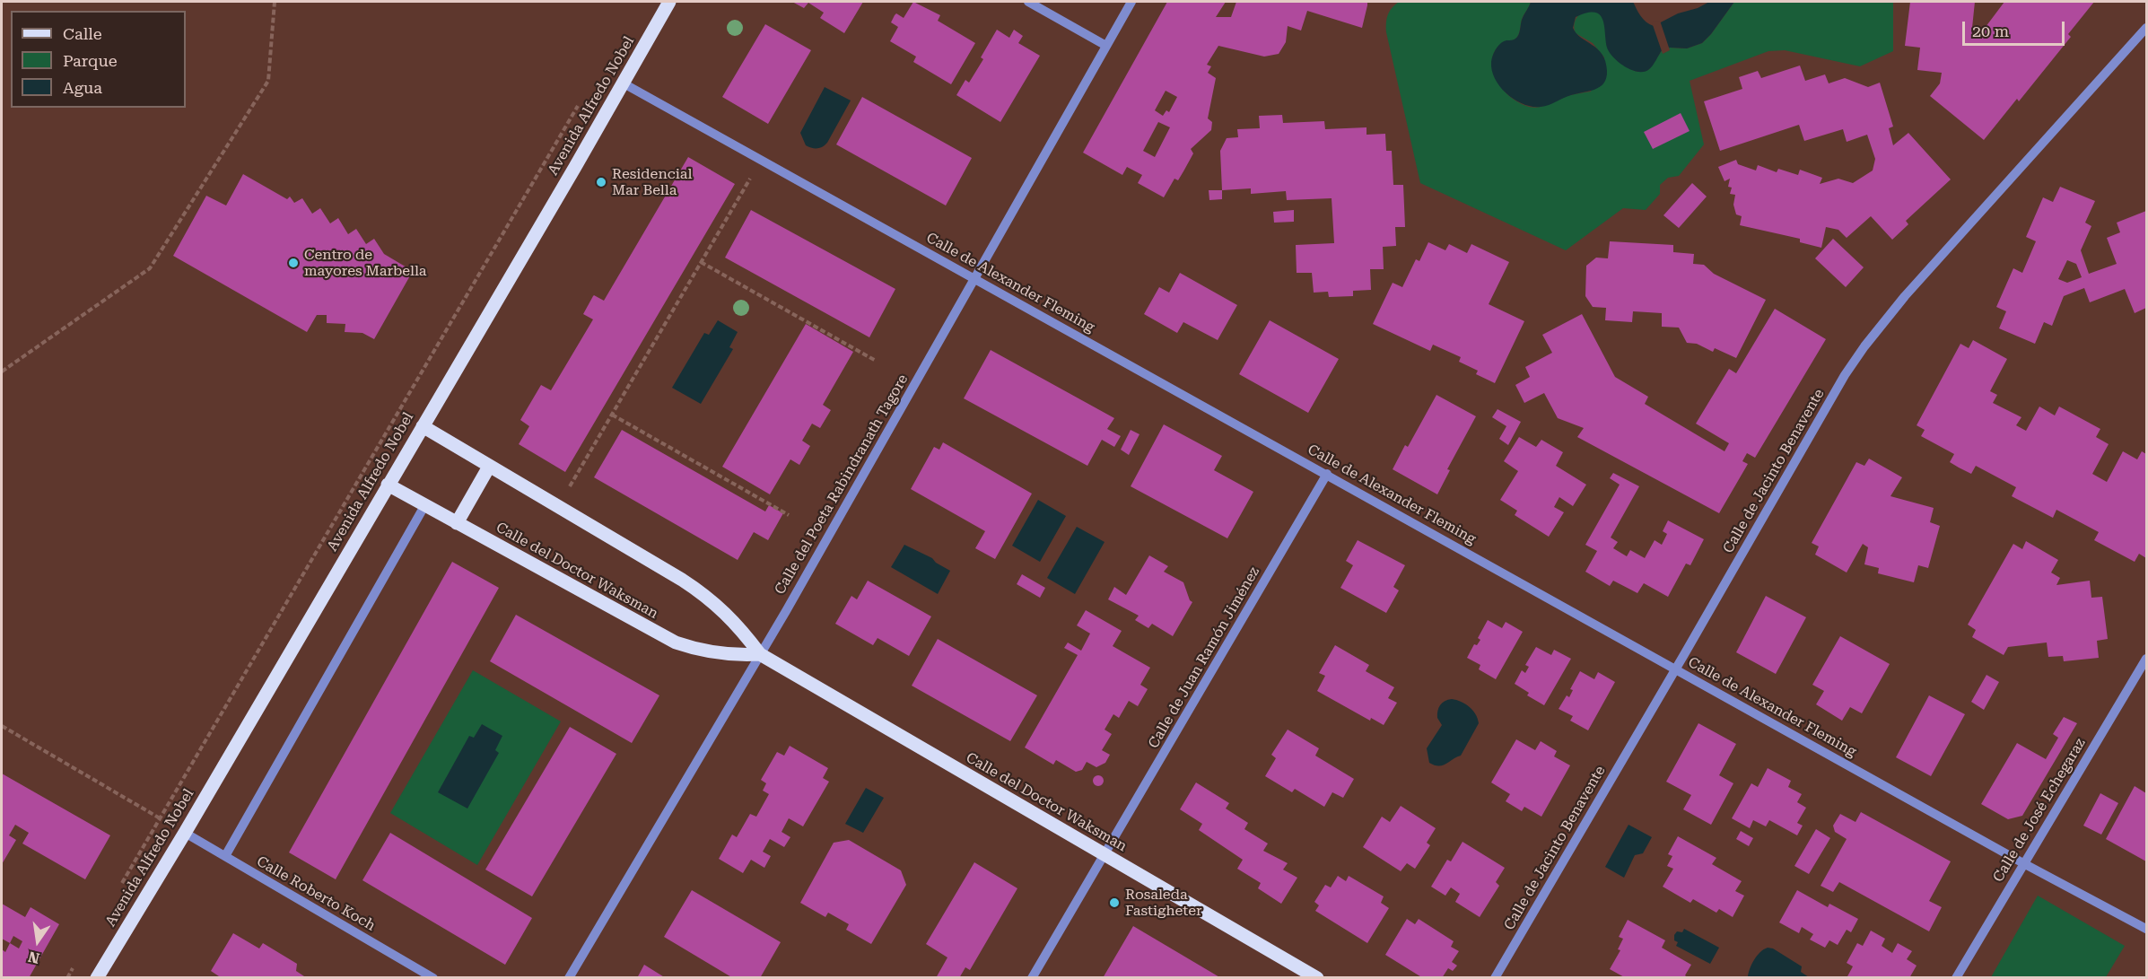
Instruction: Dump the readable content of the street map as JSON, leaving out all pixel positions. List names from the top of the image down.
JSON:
{
  "streets": {
    "main road": ["Avenida Alfredo Nobel", "Calle del Doctor Waksman"],
    "street": [
      "Calle de Alexander Fleming",
      "Calle de Jacinto Benavente",
      "Calle del Poeta Rabindranath Tagore",
      "Calle de Juan Ramón Jiménez",
      "Calle de José Echegaraz",
      "Calle Roberto Koch"
    ]
  },
  "crossings": [
    ["Avenida Alfredo Nobel", "Calle de Alexander Fleming"],
    ["Avenida Alfredo Nobel", "Calle del Doctor Waksman"],
    ["Avenida Alfredo Nobel", "Calle Roberto Koch"],
    ["Calle de Alexander Fleming", "Calle de Jacinto Benavente"],
    ["Calle de Alexander Fleming", "Calle del Poeta Rabindranath Tagore"],
    ["Calle de Alexander Fleming", "Calle de Juan Ramón Jiménez"],
    ["Calle de Alexander Fleming", "Calle de José Echegaraz"],
    ["Calle del Poeta Rabindranath Tagore", "Calle del Doctor Waksman"],
    ["Calle del Doctor Waksman", "Calle de Juan Ramón Jiménez"]
  ],
  "places": ["Residencial Mar Bella", "Centro de mayores Marbella", "Rosaleda Fastigheter"],
  "legend": ["Calle", "Parque", "Agua"],
  "scale_bar": "20 m",
  "north": "bottom"
}
